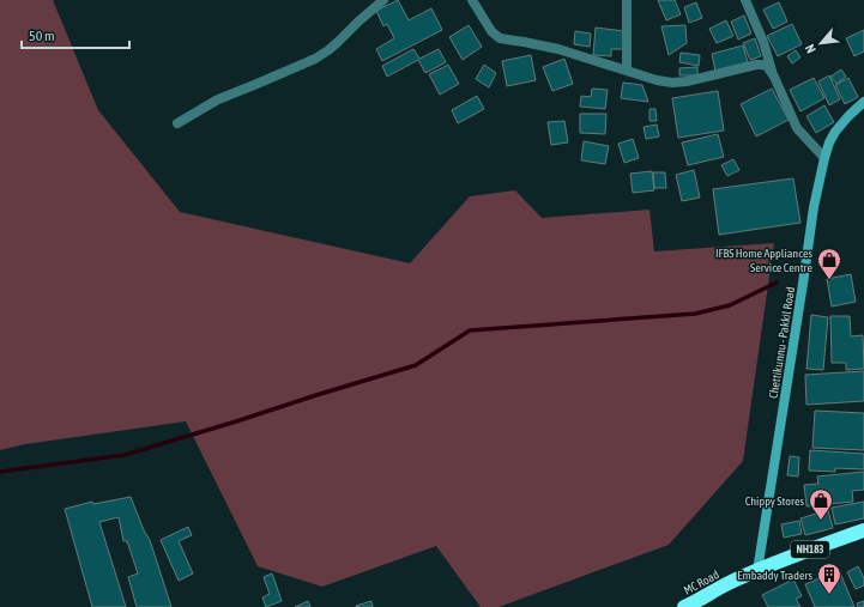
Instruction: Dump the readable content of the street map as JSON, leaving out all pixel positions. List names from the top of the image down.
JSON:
{
  "streets": {
    "highway": ["NH183", "MC Road"],
    "main road": ["Chettikunnu - Pakkil Road"]
  },
  "crossings": [
    ["Chettikunnu - Pakkil Road", "MC Road"]
  ],
  "places": {
    "shop": ["IFBS Home Appliances Service Centre", "Chippy Stores"],
    "building": ["Embaddy Traders"]
  },
  "scale_bar": "50 m",
  "north": "bottom left"
}
